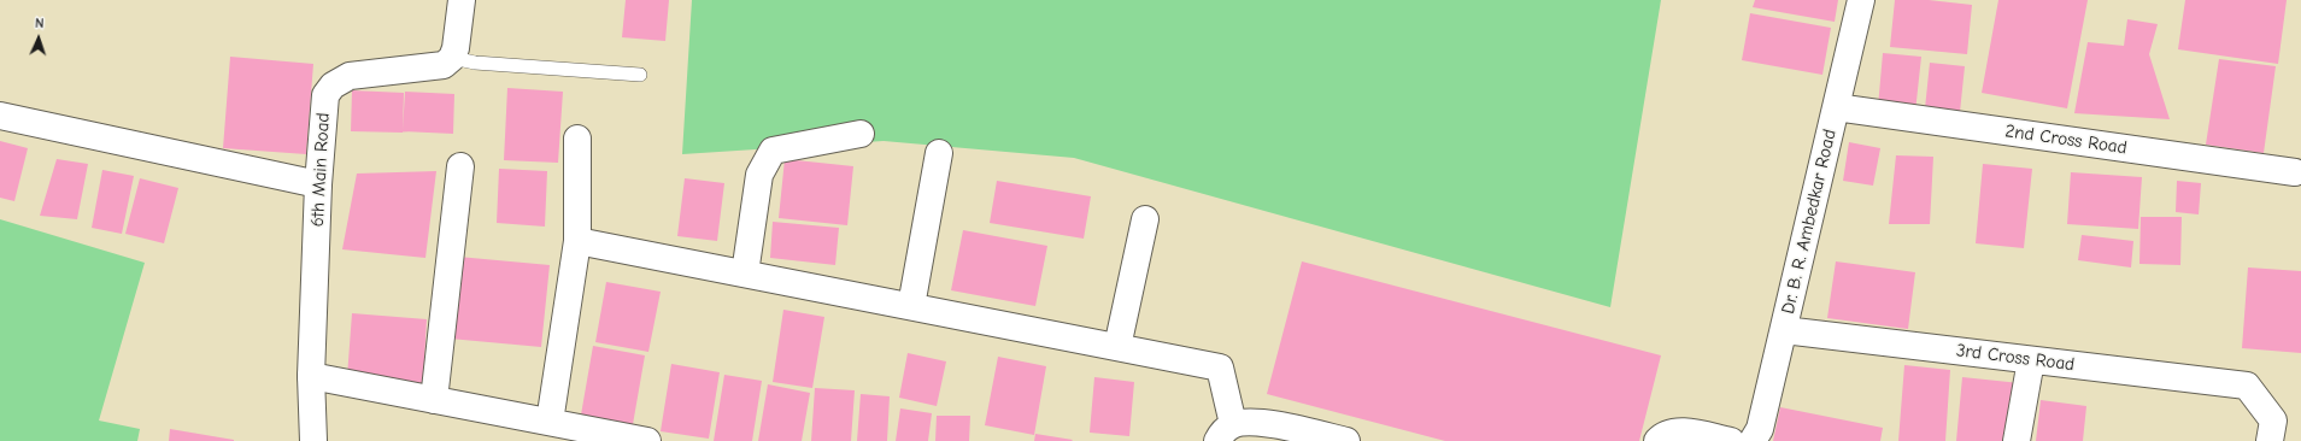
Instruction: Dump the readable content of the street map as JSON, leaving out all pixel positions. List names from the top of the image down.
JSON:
{
  "streets": {
    "street": [
      "2nd Cross Road",
      "6th Main Road",
      "Dr. B. R. Ambedkar Road",
      "3rd Cross Road"
    ]
  },
  "crossings": [
    ["2nd Cross Road", "Dr. B. R. Ambedkar Road"],
    ["Dr. B. R. Ambedkar Road", "3rd Cross Road"]
  ],
  "north": "top"
}
